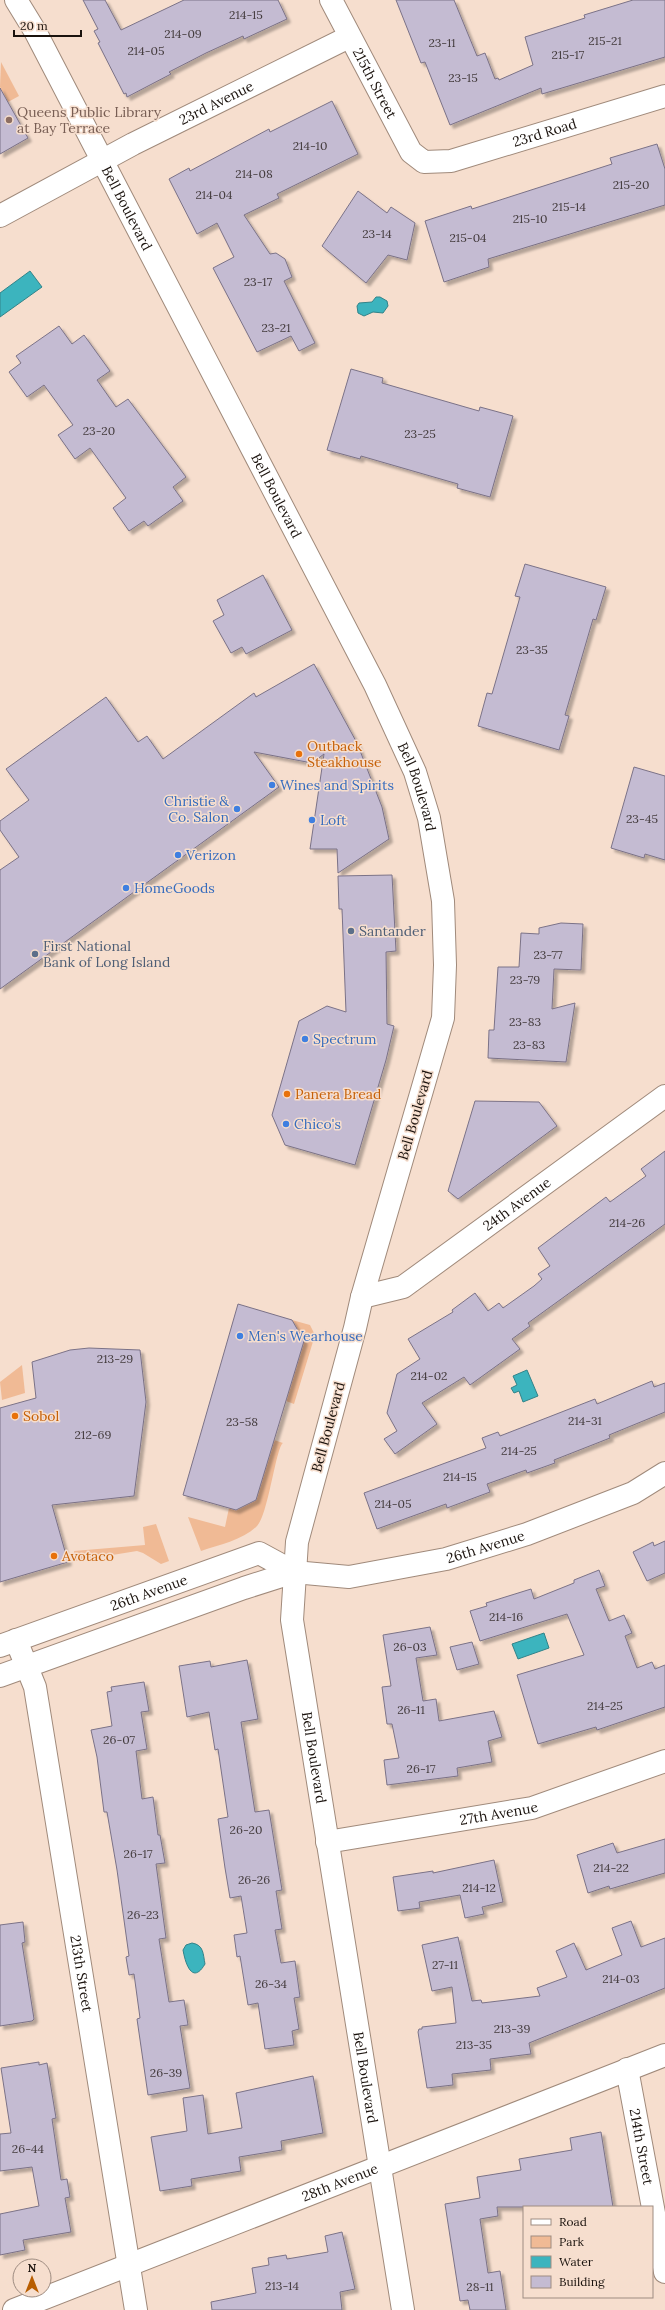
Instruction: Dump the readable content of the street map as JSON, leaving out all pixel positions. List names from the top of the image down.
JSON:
{
  "streets": {
    "street": [
      "215th Street",
      "23rd Avenue",
      "23rd Road",
      "Bell Boulevard",
      "24th Avenue",
      "26th Avenue",
      "27th Avenue",
      "213th Street",
      "214th Street",
      "28th Avenue"
    ]
  },
  "crossings": [
    ["215th Street", "23rd Avenue"],
    ["215th Street", "23rd Road"],
    ["23rd Avenue", "Bell Boulevard"],
    ["Bell Boulevard", "24th Avenue"],
    ["Bell Boulevard", "26th Avenue"],
    ["Bell Boulevard", "27th Avenue"],
    ["Bell Boulevard", "28th Avenue"],
    ["26th Avenue", "213th Street"],
    ["213th Street", "28th Avenue"],
    ["214th Street", "28th Avenue"]
  ],
  "places": [
    "Queens Public Library at Bay Terrace",
    "Outback Steakhouse",
    "Wines and Spirits",
    "Christie & Co. Salon",
    "Loft",
    "Verizon",
    "HomeGoods",
    "Santander",
    "First National Bank of Long Island",
    "Spectrum",
    "Panera Bread",
    "Chico's",
    "Men's Wearhouse",
    "Sobol",
    "Avotaco"
  ],
  "house_numbers": [
    "214-15",
    "214-09",
    "215-21",
    "23-11",
    "214-05",
    "215-17",
    "23-15",
    "214-10",
    "214-08",
    "215-20",
    "214-04",
    "215-14",
    "215-10",
    "23-14",
    "215-04",
    "23-17",
    "23-21",
    "23-20",
    "23-25",
    "23-35",
    "23-45",
    "23-77",
    "23-79",
    "23-83",
    "23-83",
    "214-26",
    "213-29",
    "214-02",
    "214-31",
    "23-58",
    "212-69",
    "214-25",
    "214-15",
    "214-05",
    "214-16",
    "26-03",
    "214-25",
    "26-11",
    "26-07",
    "26-17",
    "26-20",
    "26-17",
    "214-22",
    "26-26",
    "214-12",
    "26-23",
    "27-11",
    "214-03",
    "26-34",
    "213-39",
    "213-35",
    "26-39",
    "26-44",
    "213-14",
    "28-11"
  ],
  "legend": [
    "Road",
    "Park",
    "Water",
    "Building"
  ],
  "scale_bar": "20 m",
  "north": "top"
}
